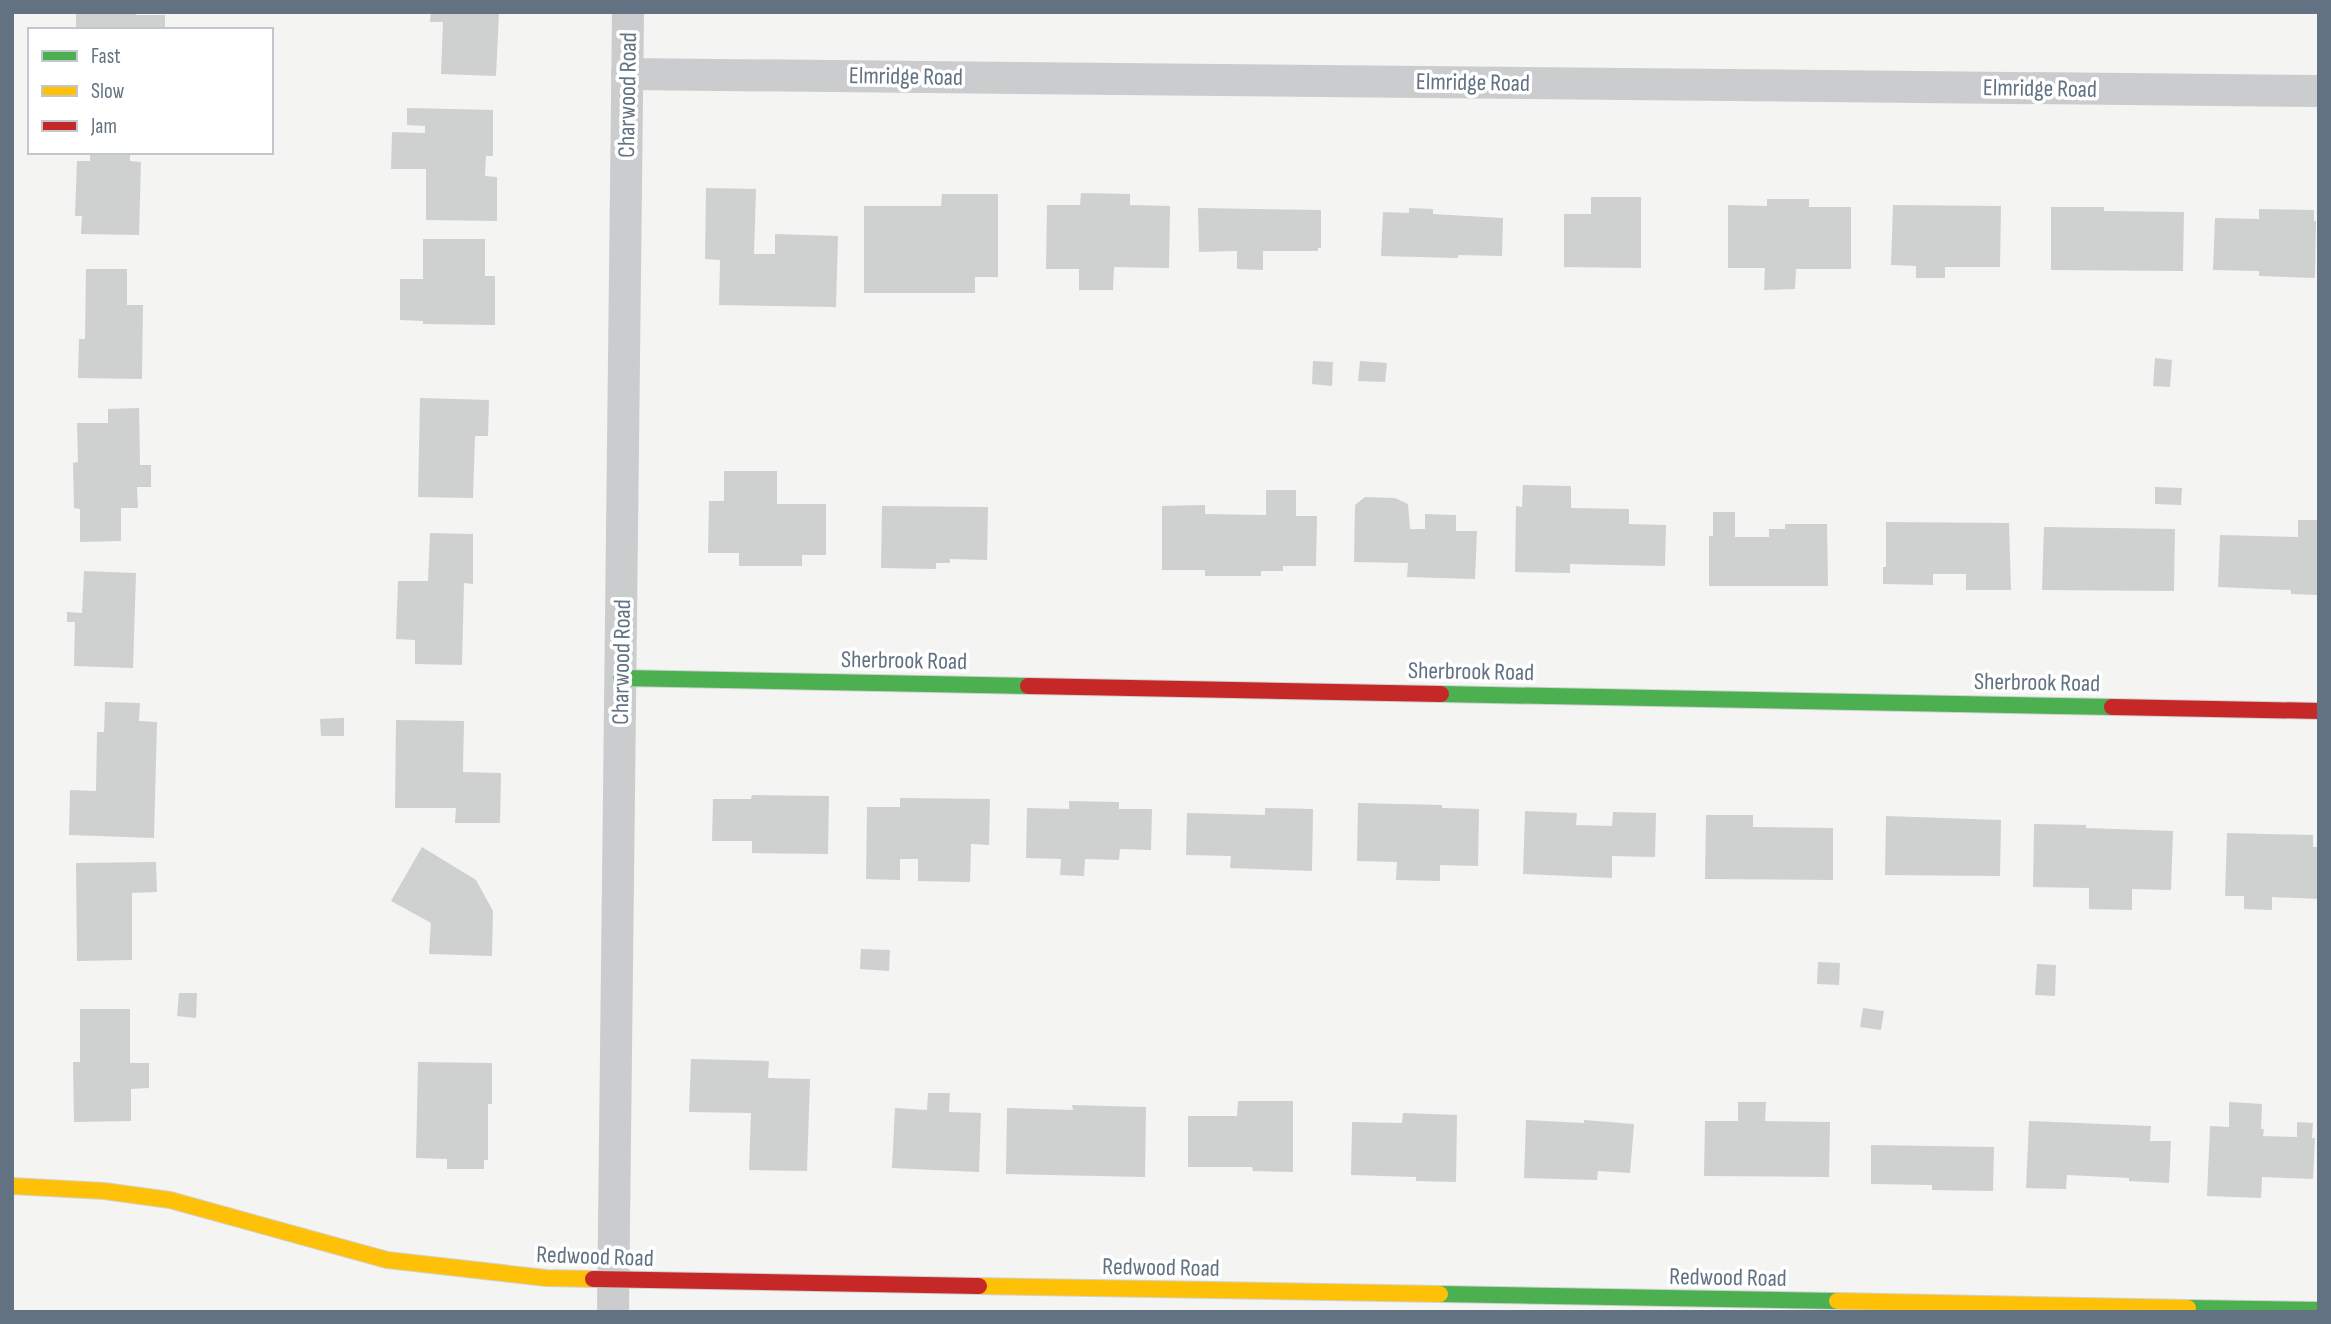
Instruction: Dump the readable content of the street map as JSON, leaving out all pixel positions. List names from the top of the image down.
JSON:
{
  "streets": {
    "street": [
      "Elmridge Road",
      "Charwood Road",
      "Sherbrook Road",
      "Redwood Road"
    ]
  },
  "crossings": [
    ["Elmridge Road", "Charwood Road"],
    ["Charwood Road", "Sherbrook Road"],
    ["Charwood Road", "Redwood Road"]
  ],
  "legend": ["Fast", "Slow", "Jam"]
}
